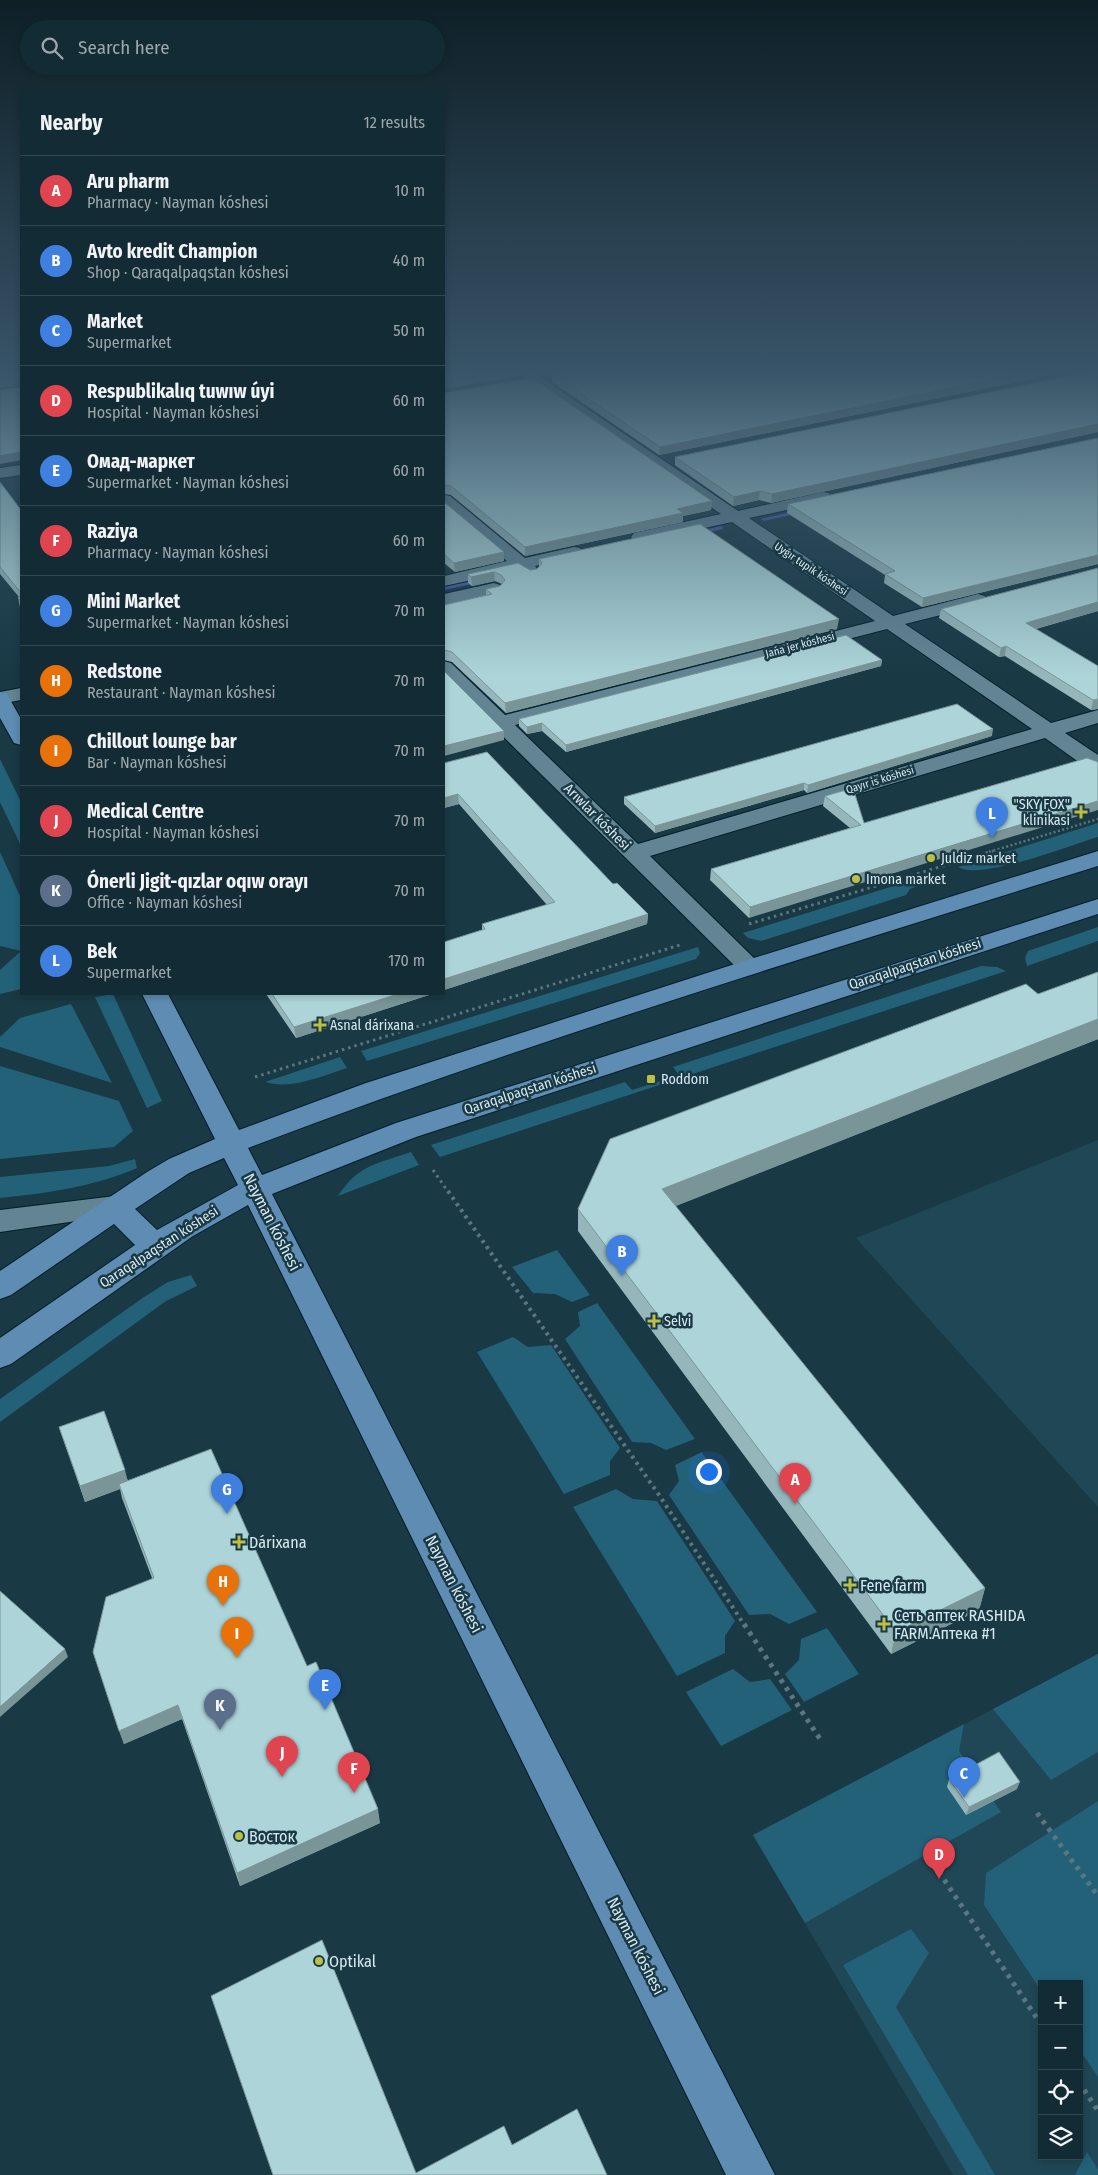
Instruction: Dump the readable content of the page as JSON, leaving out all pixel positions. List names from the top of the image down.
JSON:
{
  "streets": {
    "main road": ["Qaraqalpaqstan kóshesi", "Nayman kóshesi"],
    "street": [
      "Uyǵır tupik kóshesi",
      "Jańa jer kóshesi",
      "Qayır is kóshesi",
      "Arıwlar kóshesi"
    ]
  },
  "crossings": [
    ["Uyǵır tupik kóshesi", "Jańa jer kóshesi"],
    ["Uyǵır tupik kóshesi", "Qayır is kóshesi"],
    ["Jańa jer kóshesi", "Arıwlar kóshesi"],
    ["Qayır is kóshesi", "Arıwlar kóshesi"],
    ["Qaraqalpaqstan kóshesi", "Nayman kóshesi"]
  ],
  "places": {
    "health": [
      "\"SKY FOX\" klinikasi",
      "Asnal dárixana",
      "Selvi",
      "Dárixana",
      "Fene farm",
      "Сеть аптек RASHIDA FARM.Аптека #1"
    ],
    "other": [
      "Juldiz market",
      "Imona market",
      "Восток",
      "Optikal"
    ],
    "transit": ["Roddom"]
  },
  "page": {
    "search": "Search here",
    "heading": ["Nearby", "12 results"],
    "list": [
      {
        "mark": "A",
        "name": "Aru pharm",
        "note": "Pharmacy · Nayman kóshesi",
        "value": "10 m"
      },
      {
        "mark": "B",
        "name": "Avto kredit Champion",
        "note": "Shop · Qaraqalpaqstan kóshesi",
        "value": "40 m"
      },
      {
        "mark": "C",
        "name": "Market",
        "note": "Supermarket",
        "value": "50 m"
      },
      {
        "mark": "D",
        "name": "Respublikalıq tuwıw úyi",
        "note": "Hospital · Nayman kóshesi",
        "value": "60 m"
      },
      {
        "mark": "E",
        "name": "Омад-маркет",
        "note": "Supermarket · Nayman kóshesi",
        "value": "60 m"
      },
      {
        "mark": "F",
        "name": "Raziya",
        "note": "Pharmacy · Nayman kóshesi",
        "value": "60 m"
      },
      {
        "mark": "G",
        "name": "Mini Market",
        "note": "Supermarket · Nayman kóshesi",
        "value": "70 m"
      },
      {
        "mark": "H",
        "name": "Redstone",
        "note": "Restaurant · Nayman kóshesi",
        "value": "70 m"
      },
      {
        "mark": "I",
        "name": "Chillout lounge bar",
        "note": "Bar · Nayman kóshesi",
        "value": "70 m"
      },
      {
        "mark": "J",
        "name": "Medical Centre",
        "note": "Hospital · Nayman kóshesi",
        "value": "70 m"
      },
      {
        "mark": "K",
        "name": "Ónerli Jigit-qızlar oqıw orayı",
        "note": "Office · Nayman kóshesi",
        "value": "70 m"
      },
      {
        "mark": "L",
        "name": "Bek",
        "note": "Supermarket",
        "value": "170 m"
      }
    ],
    "pins": [
      "L",
      "B",
      "A",
      "G",
      "H",
      "I",
      "E",
      "K",
      "J",
      "F",
      "C",
      "D"
    ],
    "map_buttons": ["+", "−"]
  }
}
